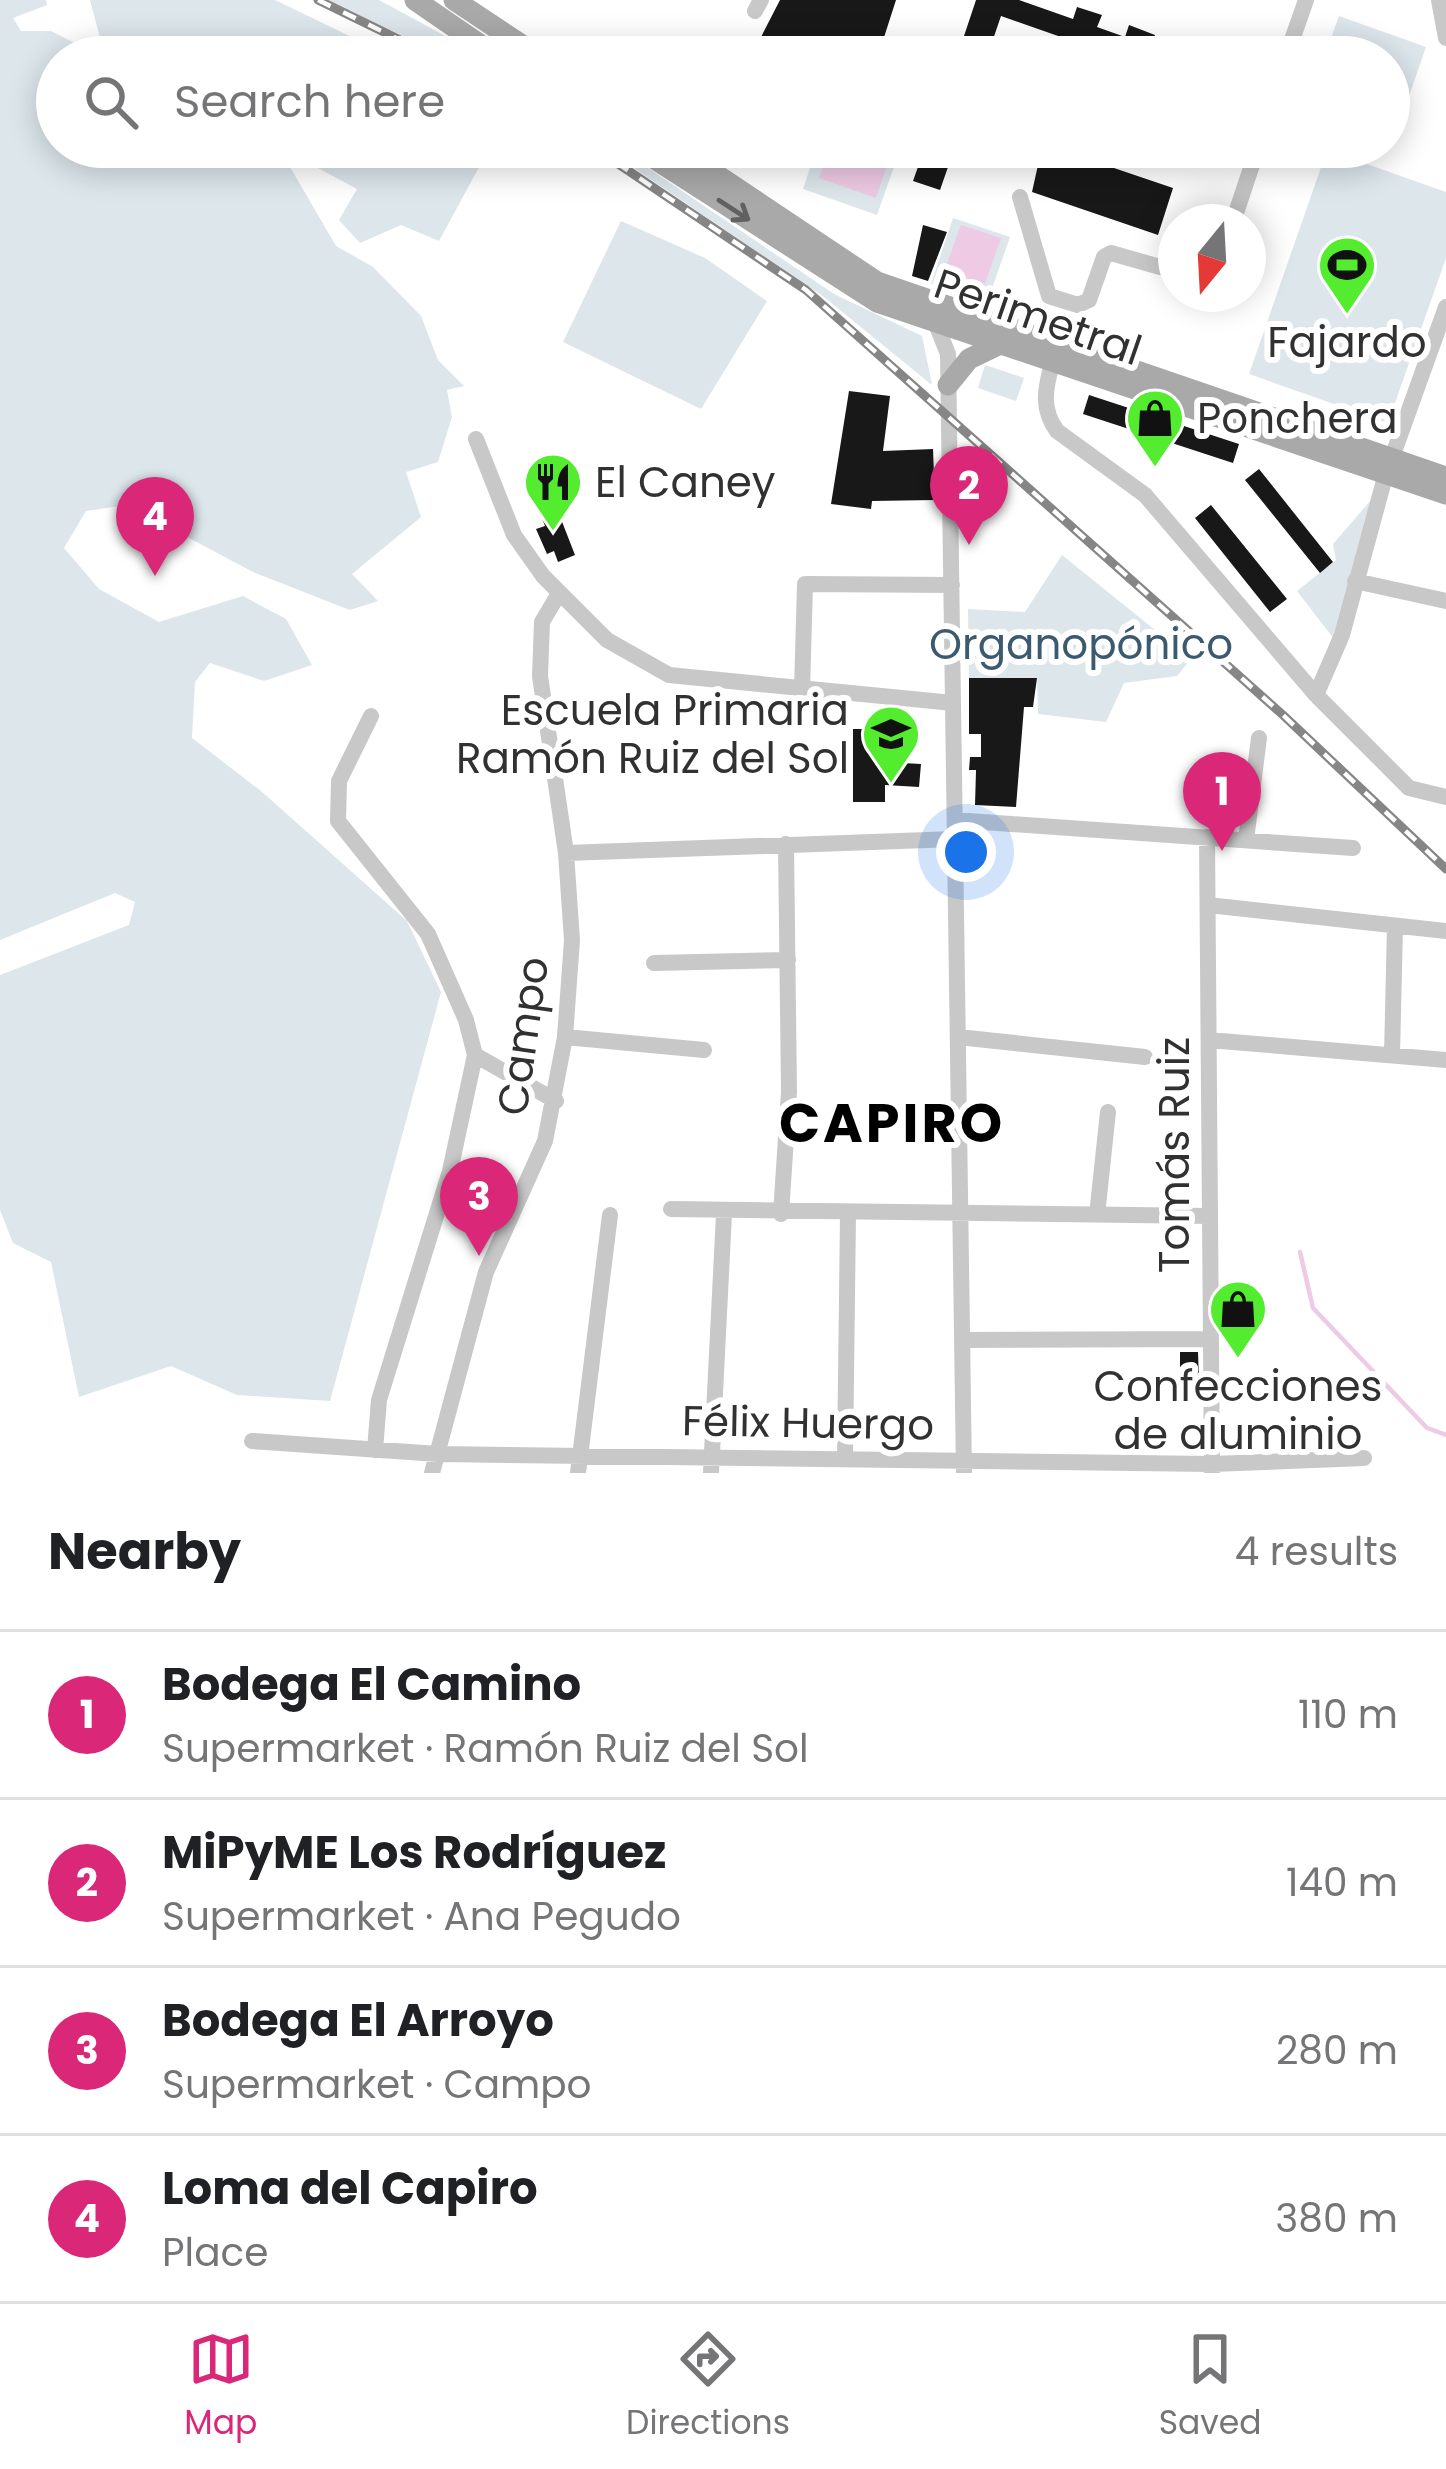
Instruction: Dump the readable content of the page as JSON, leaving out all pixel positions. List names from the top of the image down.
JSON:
{
  "streets": {
    "main road": ["Perimetral"],
    "street": ["Campo", "Tomás Ruiz", "Félix Huergo"]
  },
  "crossings": [
    ["Campo", "Félix Huergo"],
    ["Tomás Ruiz", "Félix Huergo"]
  ],
  "districts": ["CAPIRO"],
  "parks": ["Organopónico"],
  "places": {
    "sports": ["Fajardo"],
    "shop": ["Ponchera", "Confecciones de aluminio"],
    "restaurant": ["El Caney"],
    "school or university": ["Escuela Primaria Ramón Ruiz del Sol"]
  },
  "north": "bottom",
  "page": {
    "search": "Search here",
    "pins": [
      "2",
      "4",
      "1",
      "3"
    ],
    "heading": ["Nearby", "4 results"],
    "list": [
      {
        "mark": "1",
        "name": "Bodega El Camino",
        "note": "Supermarket · Ramón Ruiz del Sol",
        "value": "110 m"
      },
      {
        "mark": "2",
        "name": "MiPyME Los Rodríguez",
        "note": "Supermarket · Ana Pegudo",
        "value": "140 m"
      },
      {
        "mark": "3",
        "name": "Bodega El Arroyo",
        "note": "Supermarket · Campo",
        "value": "280 m"
      },
      {
        "mark": "4",
        "name": "Loma del Capiro",
        "note": "Place",
        "value": "380 m"
      }
    ],
    "nav": ["Map", "Directions", "Saved"]
  }
}
